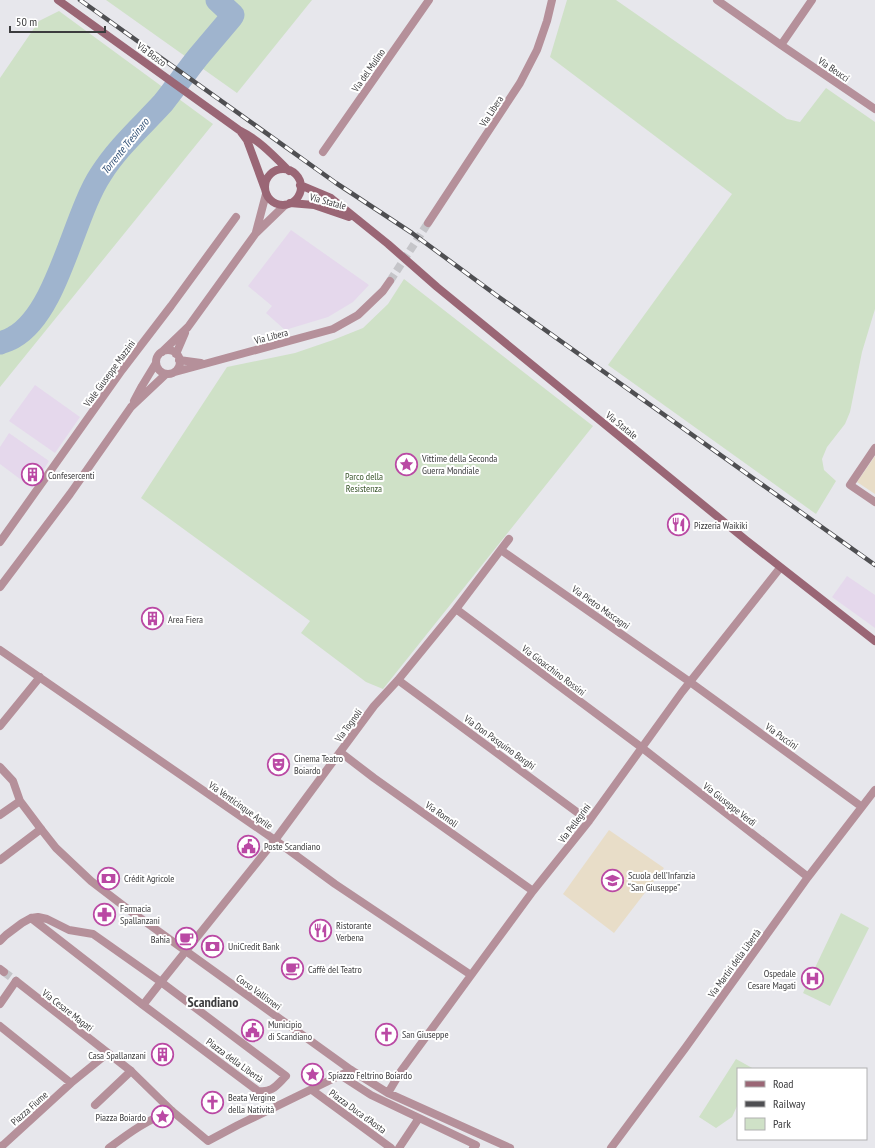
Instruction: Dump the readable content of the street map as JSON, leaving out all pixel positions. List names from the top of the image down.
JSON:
{
  "streets": {
    "main road": ["Via Bosco", "Via Statale"],
    "street": [
      "Via Beucci",
      "Via del Mulino",
      "Via Libera",
      "Viale Giuseppe Mazzini",
      "Via Pietro Mascagni",
      "Via Gioacchino Rossini",
      "Via Tognoli",
      "Via Puccini",
      "Via Don Pasquino Borghi",
      "Via Giuseppe Verdi",
      "Via Venticinque Aprile",
      "Via Romoli",
      "Via Pellegrini",
      "Via Martiri della Libertà",
      "Corso Vallisneri",
      "Via Cesare Magati",
      "Piazza della Libertà",
      "Piazza Fiume",
      "Piazza Duca d'Aosta"
    ]
  },
  "crossings": [
    ["Via Bosco", "Via Statale"],
    ["Via Statale", "Via Pellegrini"],
    ["Via Pietro Mascagni", "Via Tognoli"],
    ["Via Pietro Mascagni", "Via Puccini"],
    ["Via Pietro Mascagni", "Via Pellegrini"],
    ["Via Gioacchino Rossini", "Via Tognoli"],
    ["Via Gioacchino Rossini", "Via Giuseppe Verdi"],
    ["Via Gioacchino Rossini", "Via Pellegrini"],
    ["Via Tognoli", "Via Don Pasquino Borghi"],
    ["Via Tognoli", "Via Venticinque Aprile"],
    ["Via Tognoli", "Via Romoli"],
    ["Via Tognoli", "Corso Vallisneri"],
    ["Via Tognoli", "Piazza della Libertà"],
    ["Via Puccini", "Via Pellegrini"],
    ["Via Puccini", "Via Martiri della Libertà"],
    ["Via Don Pasquino Borghi", "Via Pellegrini"],
    ["Via Giuseppe Verdi", "Via Pellegrini"],
    ["Via Giuseppe Verdi", "Via Martiri della Libertà"],
    ["Via Venticinque Aprile", "Via Pellegrini"],
    ["Via Romoli", "Via Pellegrini"],
    ["Via Pellegrini", "Corso Vallisneri"],
    ["Via Cesare Magati", "Piazza Fiume"]
  ],
  "districts": ["Scandiano"],
  "water": ["Torrente Tresinaro"],
  "parks": ["Parco della Resistenza"],
  "places": {
    "place": ["Vittime della Seconda Guerra Mondiale", "Spiazzo Feltrino Boiardo", "Piazza Boiardo"],
    "building": ["Confesercenti", "Area Fiera", "Casa Spallanzani"],
    "restaurant": ["Pizzeria Waikiki", "Ristorante Verbena"],
    "theatre": ["Cinema Teatro Boiardo"],
    "public building": ["Poste Scandiano", "Municipio di Scandiano"],
    "bank": ["Crédit Agricole", "UniCredit Bank"],
    "school or university": ["Scuola dell’Infanzia “San Giuseppe”"],
    "pharmacy": ["Farmacia Spallanzani"],
    "cafe": ["Bahia", "Caffè del Teatro"],
    "hospital": ["Ospedale Cesare Magati"],
    "church": ["San Giuseppe", "Beata Vergine della Natività"]
  },
  "legend": ["Road", "Railway", "Park"],
  "scale_bar": "50 m"
}
